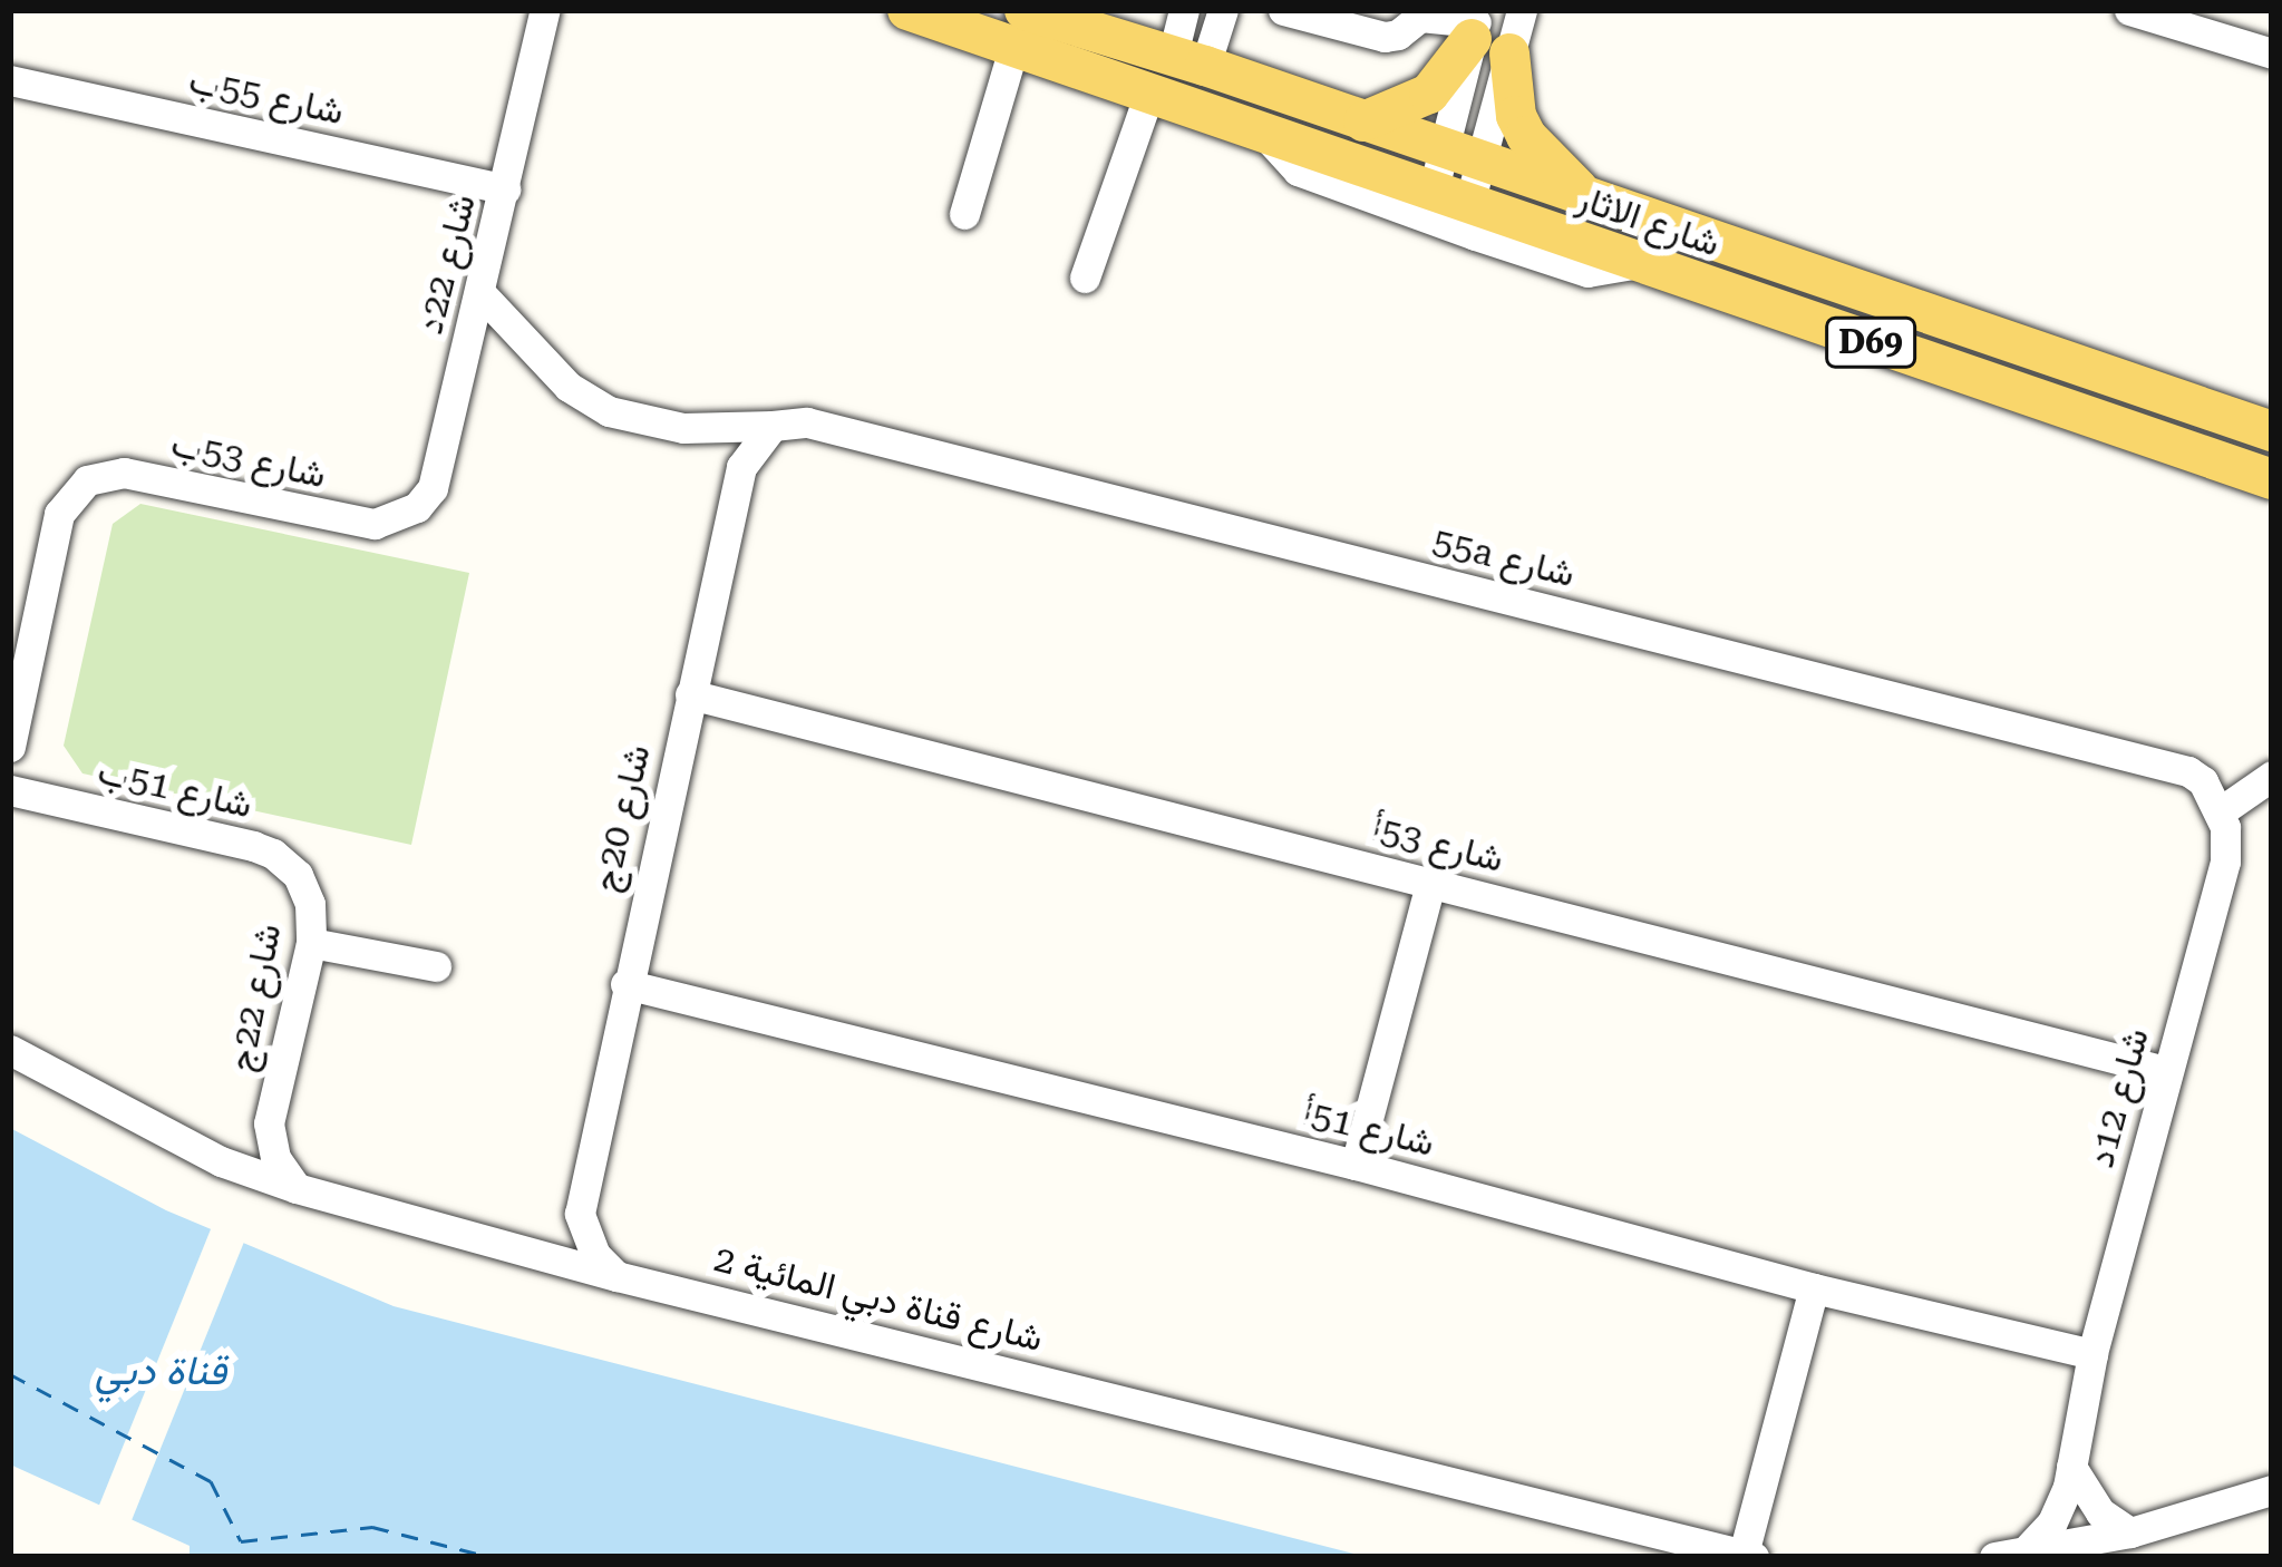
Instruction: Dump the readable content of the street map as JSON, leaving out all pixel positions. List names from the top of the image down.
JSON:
{
  "streets": {
    "main road": ["شارع الاثار", "D69"],
    "street": [
      "شارع 55ب",
      "شارع 22د",
      "شارع 53ب",
      "55a شارع",
      "شارع 51ب",
      "شارع 20ج",
      "شارع 53أ",
      "شارع 22ج",
      "شارع 12د",
      "شارع 51أ",
      "شارع قناة دبي المائية 2"
    ]
  },
  "crossings": [
    ["شارع 55ب", "شارع 22د"],
    ["شارع 22د", "شارع 53ب"],
    ["شارع 22د", "55a شارع"],
    ["55a شارع", "شارع 20ج"],
    ["55a شارع", "شارع 12د"],
    ["شارع 51ب", "شارع 22ج"],
    ["شارع 20ج", "شارع 53أ"],
    ["شارع 20ج", "شارع 51أ"],
    ["شارع 53أ", "شارع 12د"],
    ["شارع 22ج", "شارع قناة دبي المائية 2"],
    ["شارع 12د", "شارع 51أ"]
  ],
  "water": ["قناة دبي"]
}
